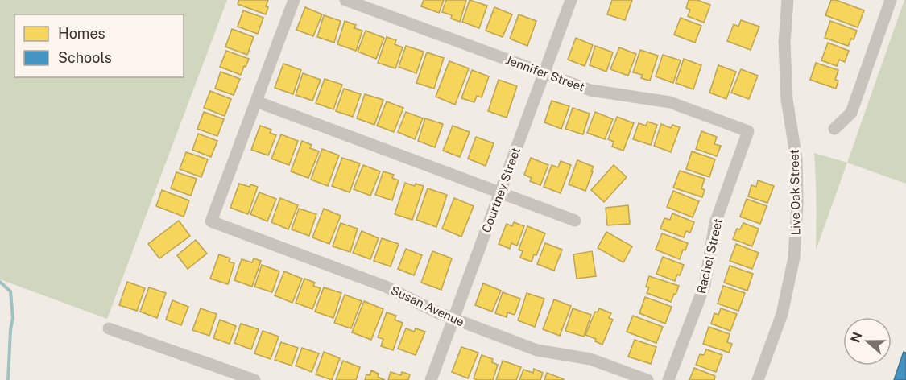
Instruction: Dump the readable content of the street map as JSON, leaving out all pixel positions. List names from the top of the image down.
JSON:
{
  "streets": {
    "street": [
      "Jennifer Street",
      "Courtney Street",
      "Live Oak Street",
      "Rachel Street",
      "Susan Avenue"
    ]
  },
  "crossings": [
    ["Jennifer Street", "Courtney Street"],
    ["Jennifer Street", "Rachel Street"],
    ["Courtney Street", "Susan Avenue"]
  ],
  "legend": ["Homes", "Schools"],
  "north": "left"
}
